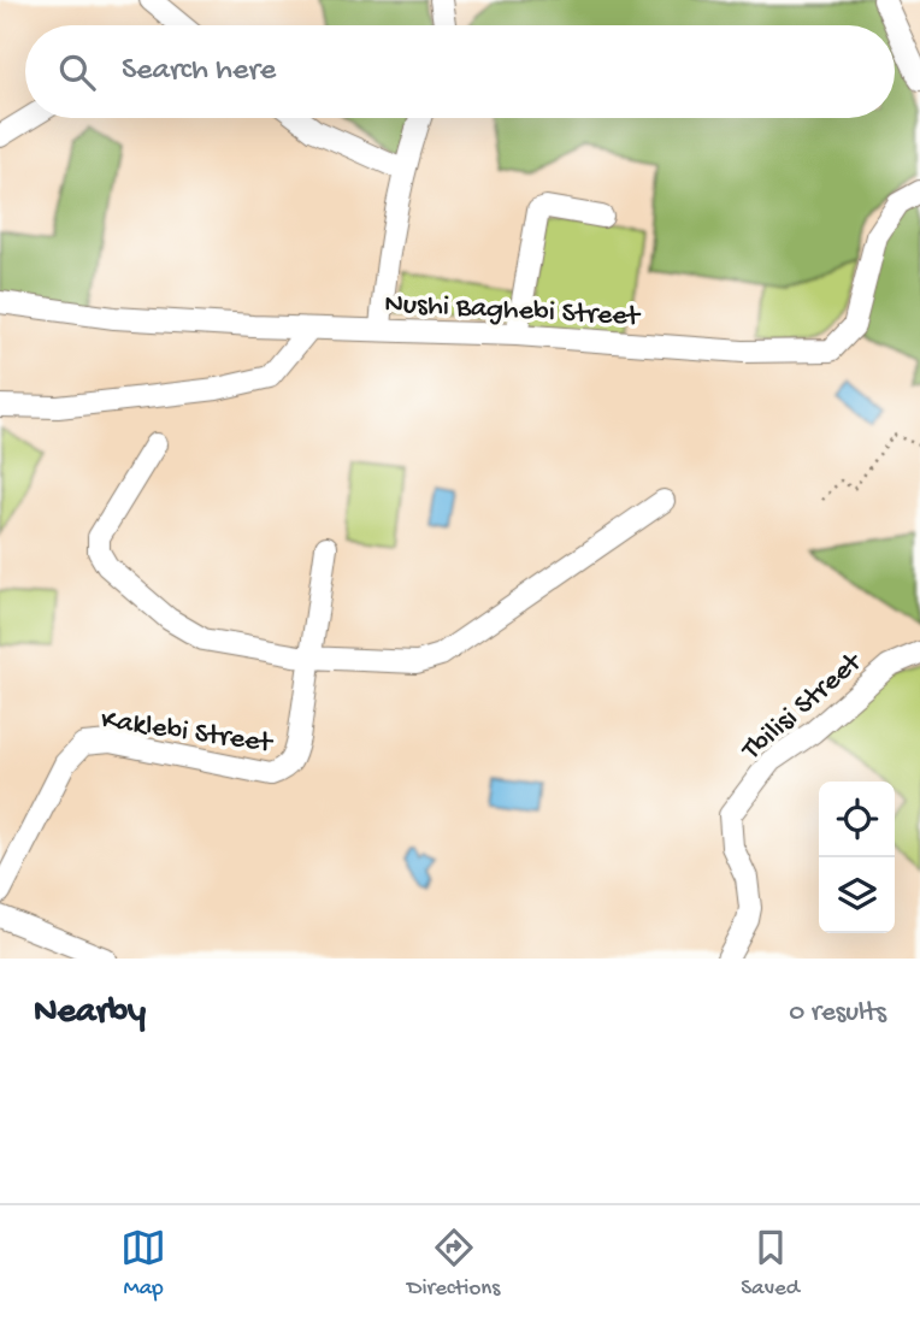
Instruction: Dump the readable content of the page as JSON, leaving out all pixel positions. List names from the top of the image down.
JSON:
{
  "streets": {
    "street": ["Nushi Baghebi Street", "Tbilisi Street", "Kaklebi Street"]
  },
  "page": {
    "search": "Search here",
    "heading": ["Nearby", "0 results"],
    "nav": ["Map", "Directions", "Saved"]
  }
}
